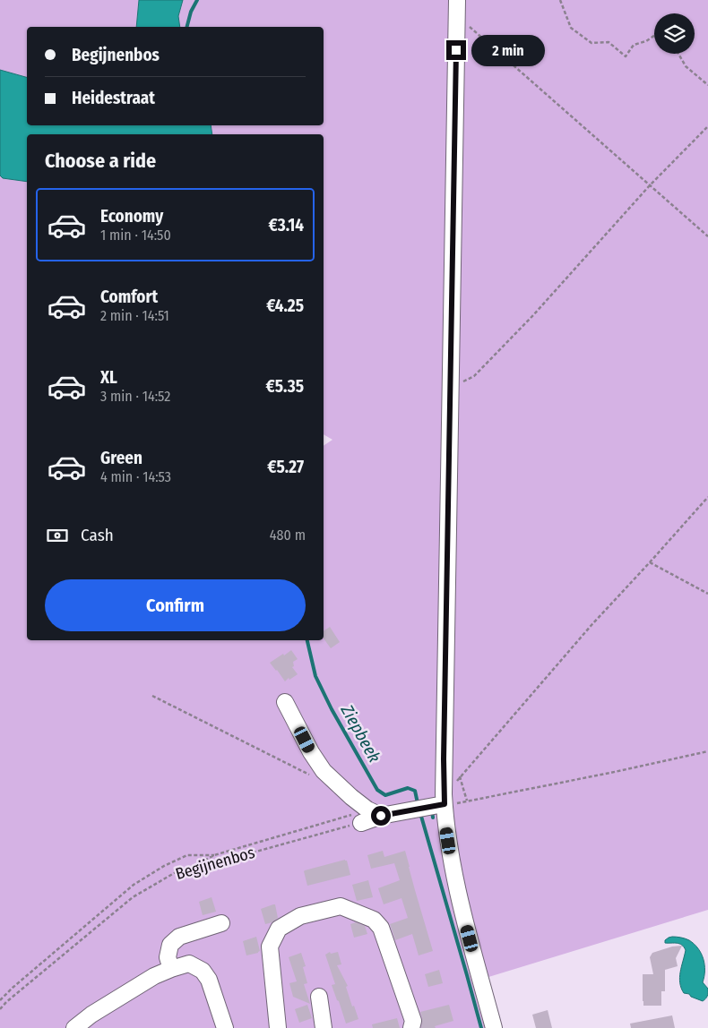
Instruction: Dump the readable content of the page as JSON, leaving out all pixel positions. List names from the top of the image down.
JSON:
{
  "streets": {
    "path": ["Begijnenbos"]
  },
  "water": ["Ziepbeek"],
  "page": {
    "banner": ["Begijnenbos", "Heidestraat"],
    "bubble": "2 min",
    "heading": "Choose a ride",
    "list": [
      {
        "name": "Economy",
        "note": "1 min · 14:50",
        "value": "€3.14"
      },
      {
        "name": "Comfort",
        "note": "2 min · 14:51",
        "value": "€4.25"
      },
      {
        "name": "XL",
        "note": "3 min · 14:52",
        "value": "€5.35"
      },
      {
        "name": "Green",
        "note": "4 min · 14:53",
        "value": "€5.27"
      }
    ],
    "pay": ["Cash", "480 m"],
    "buttons": "Confirm"
  }
}
